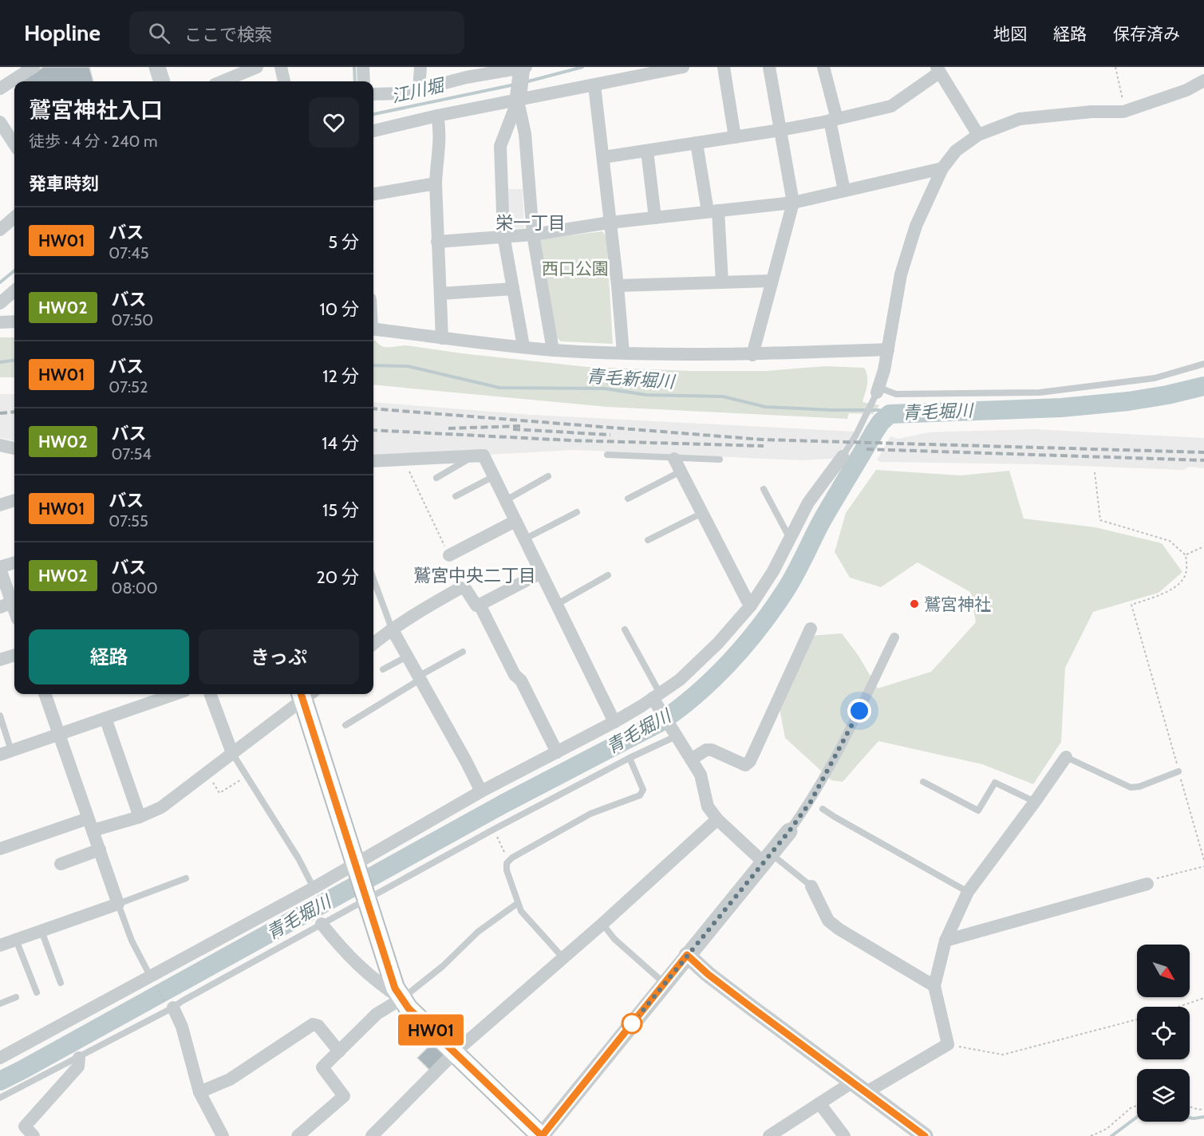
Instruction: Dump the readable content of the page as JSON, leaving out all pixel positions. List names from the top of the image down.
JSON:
{
  "districts": ["栄一丁目", "鷲宮中央二丁目"],
  "water": ["江川堀", "青毛新堀川", "青毛堀川"],
  "parks": ["西口公園"],
  "places": ["鷲宮神社"],
  "lines": ["bus line HW01"],
  "north": "bottom right",
  "page": {
    "header": "Hopline",
    "search": "ここで検索",
    "nav": ["地図", "経路", "保存済み"],
    "on_map": "HW01",
    "heading": [
      ["鷲宮神社入口", "徒歩 · 4 分 · 240 m"],
      "発車時刻"
    ],
    "list": [
      {
        "mark": "HW01",
        "name": "バス",
        "note": "07:45",
        "value": "5 分"
      },
      {
        "mark": "HW02",
        "name": "バス",
        "note": "07:50",
        "value": "10 分"
      },
      {
        "mark": "HW01",
        "name": "バス",
        "note": "07:52",
        "value": "12 分"
      },
      {
        "mark": "HW02",
        "name": "バス",
        "note": "07:54",
        "value": "14 分"
      },
      {
        "mark": "HW01",
        "name": "バス",
        "note": "07:55",
        "value": "15 分"
      },
      {
        "mark": "HW02",
        "name": "バス",
        "note": "08:00",
        "value": "20 分"
      }
    ],
    "buttons": ["経路", "きっぷ"]
  }
}
